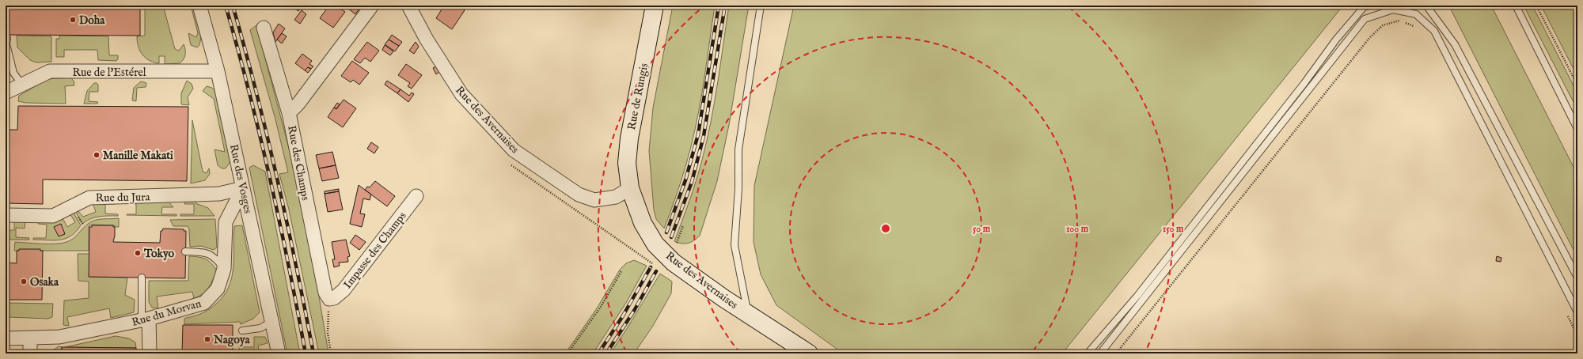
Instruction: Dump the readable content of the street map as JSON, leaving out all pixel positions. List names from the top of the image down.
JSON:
{
  "streets": {
    "main road": ["Rue de Rungis", "Rue des Avernaises"],
    "street": [
      "Rue de l'Estérel",
      "Rue des Champs",
      "Rue des Vosges",
      "Rue du Jura",
      "Impasse des Champs",
      "Rue du Morvan"
    ]
  },
  "crossings": [
    ["Rue de l'Estérel", "Rue des Vosges"],
    ["Rue de Rungis", "Rue des Avernaises"],
    ["Rue des Champs", "Impasse des Champs"],
    ["Rue des Vosges", "Rue du Jura"],
    ["Rue des Vosges", "Rue du Morvan"],
    ["Rue du Jura", "Rue du Morvan"]
  ],
  "places": [
    "Doha",
    "Manille Makati",
    "Tokyo",
    "Osaka",
    "Nagoya"
  ],
  "rings": ["50 m", "100 m", "150 m"]
}
